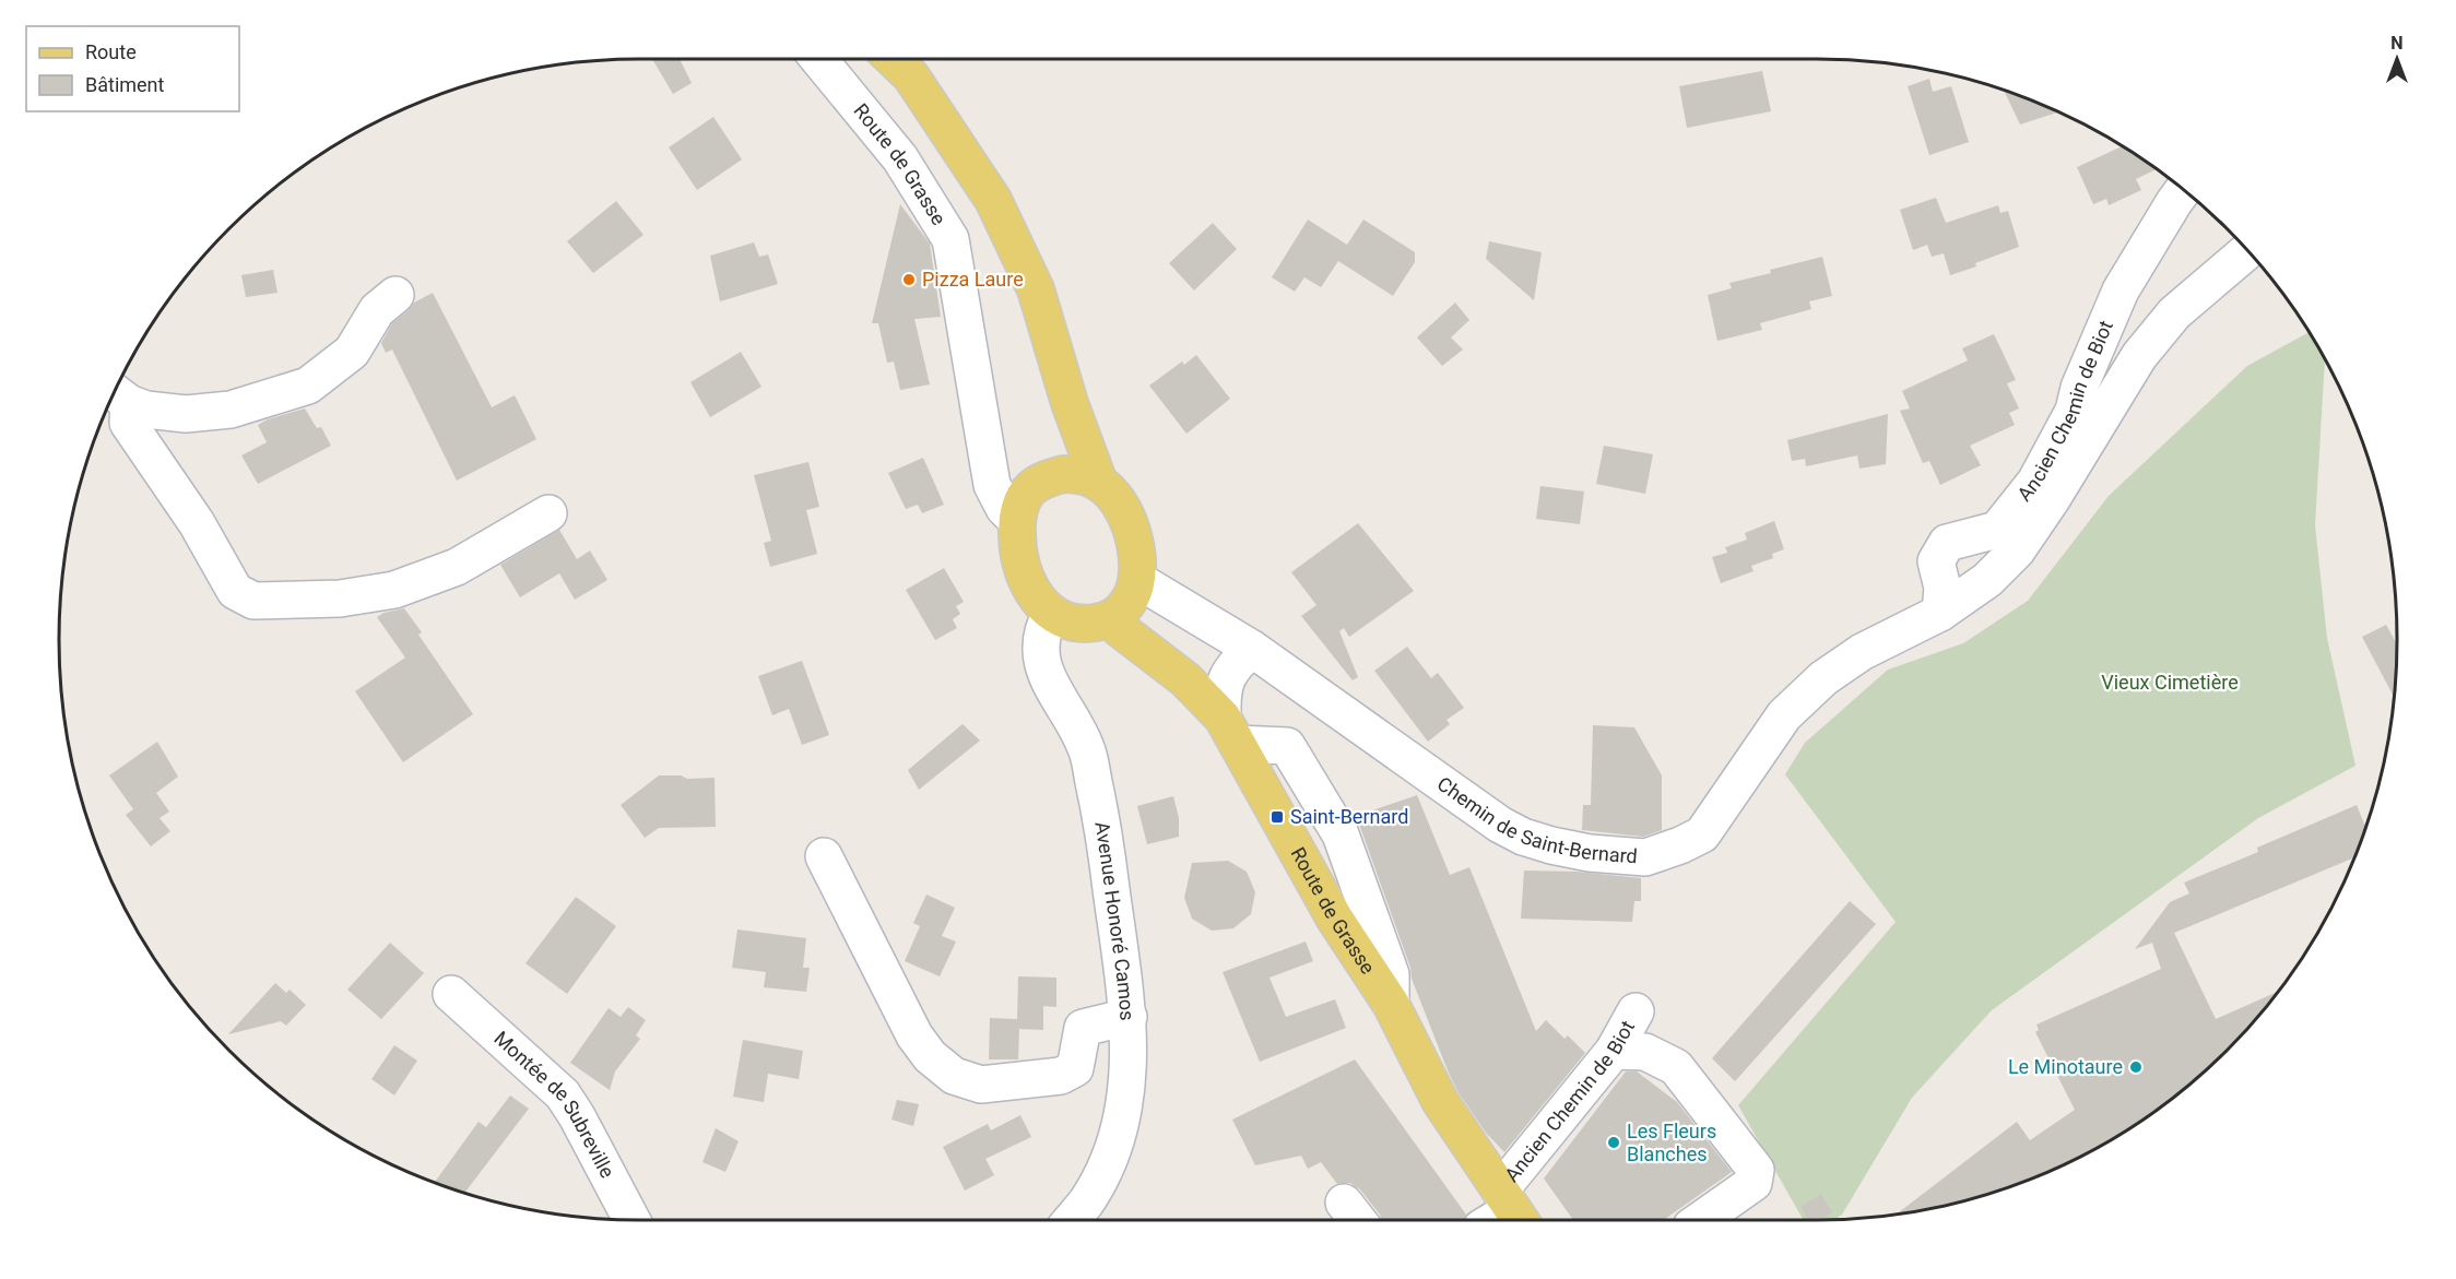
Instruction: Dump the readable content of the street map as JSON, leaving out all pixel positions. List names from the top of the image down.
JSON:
{
  "streets": {
    "main road": ["Route de Grasse"],
    "street": [
      "Ancien Chemin de Biot",
      "Chemin de Saint-Bernard",
      "Avenue Honoré Camos",
      "Montée de Subreville"
    ]
  },
  "crossings": [
    ["Route de Grasse", "Ancien Chemin de Biot"],
    ["Route de Grasse", "Chemin de Saint-Bernard"],
    ["Route de Grasse", "Avenue Honoré Camos"],
    ["Ancien Chemin de Biot", "Chemin de Saint-Bernard"],
    ["Chemin de Saint-Bernard", "Avenue Honoré Camos"]
  ],
  "parks": ["Vieux Cimetière"],
  "places": {
    "other": ["Pizza Laure", "Le Minotaure", "Les Fleurs Blanches"],
    "transit": ["Saint-Bernard"]
  },
  "legend": ["Route", "Bâtiment"],
  "north": "top"
}
